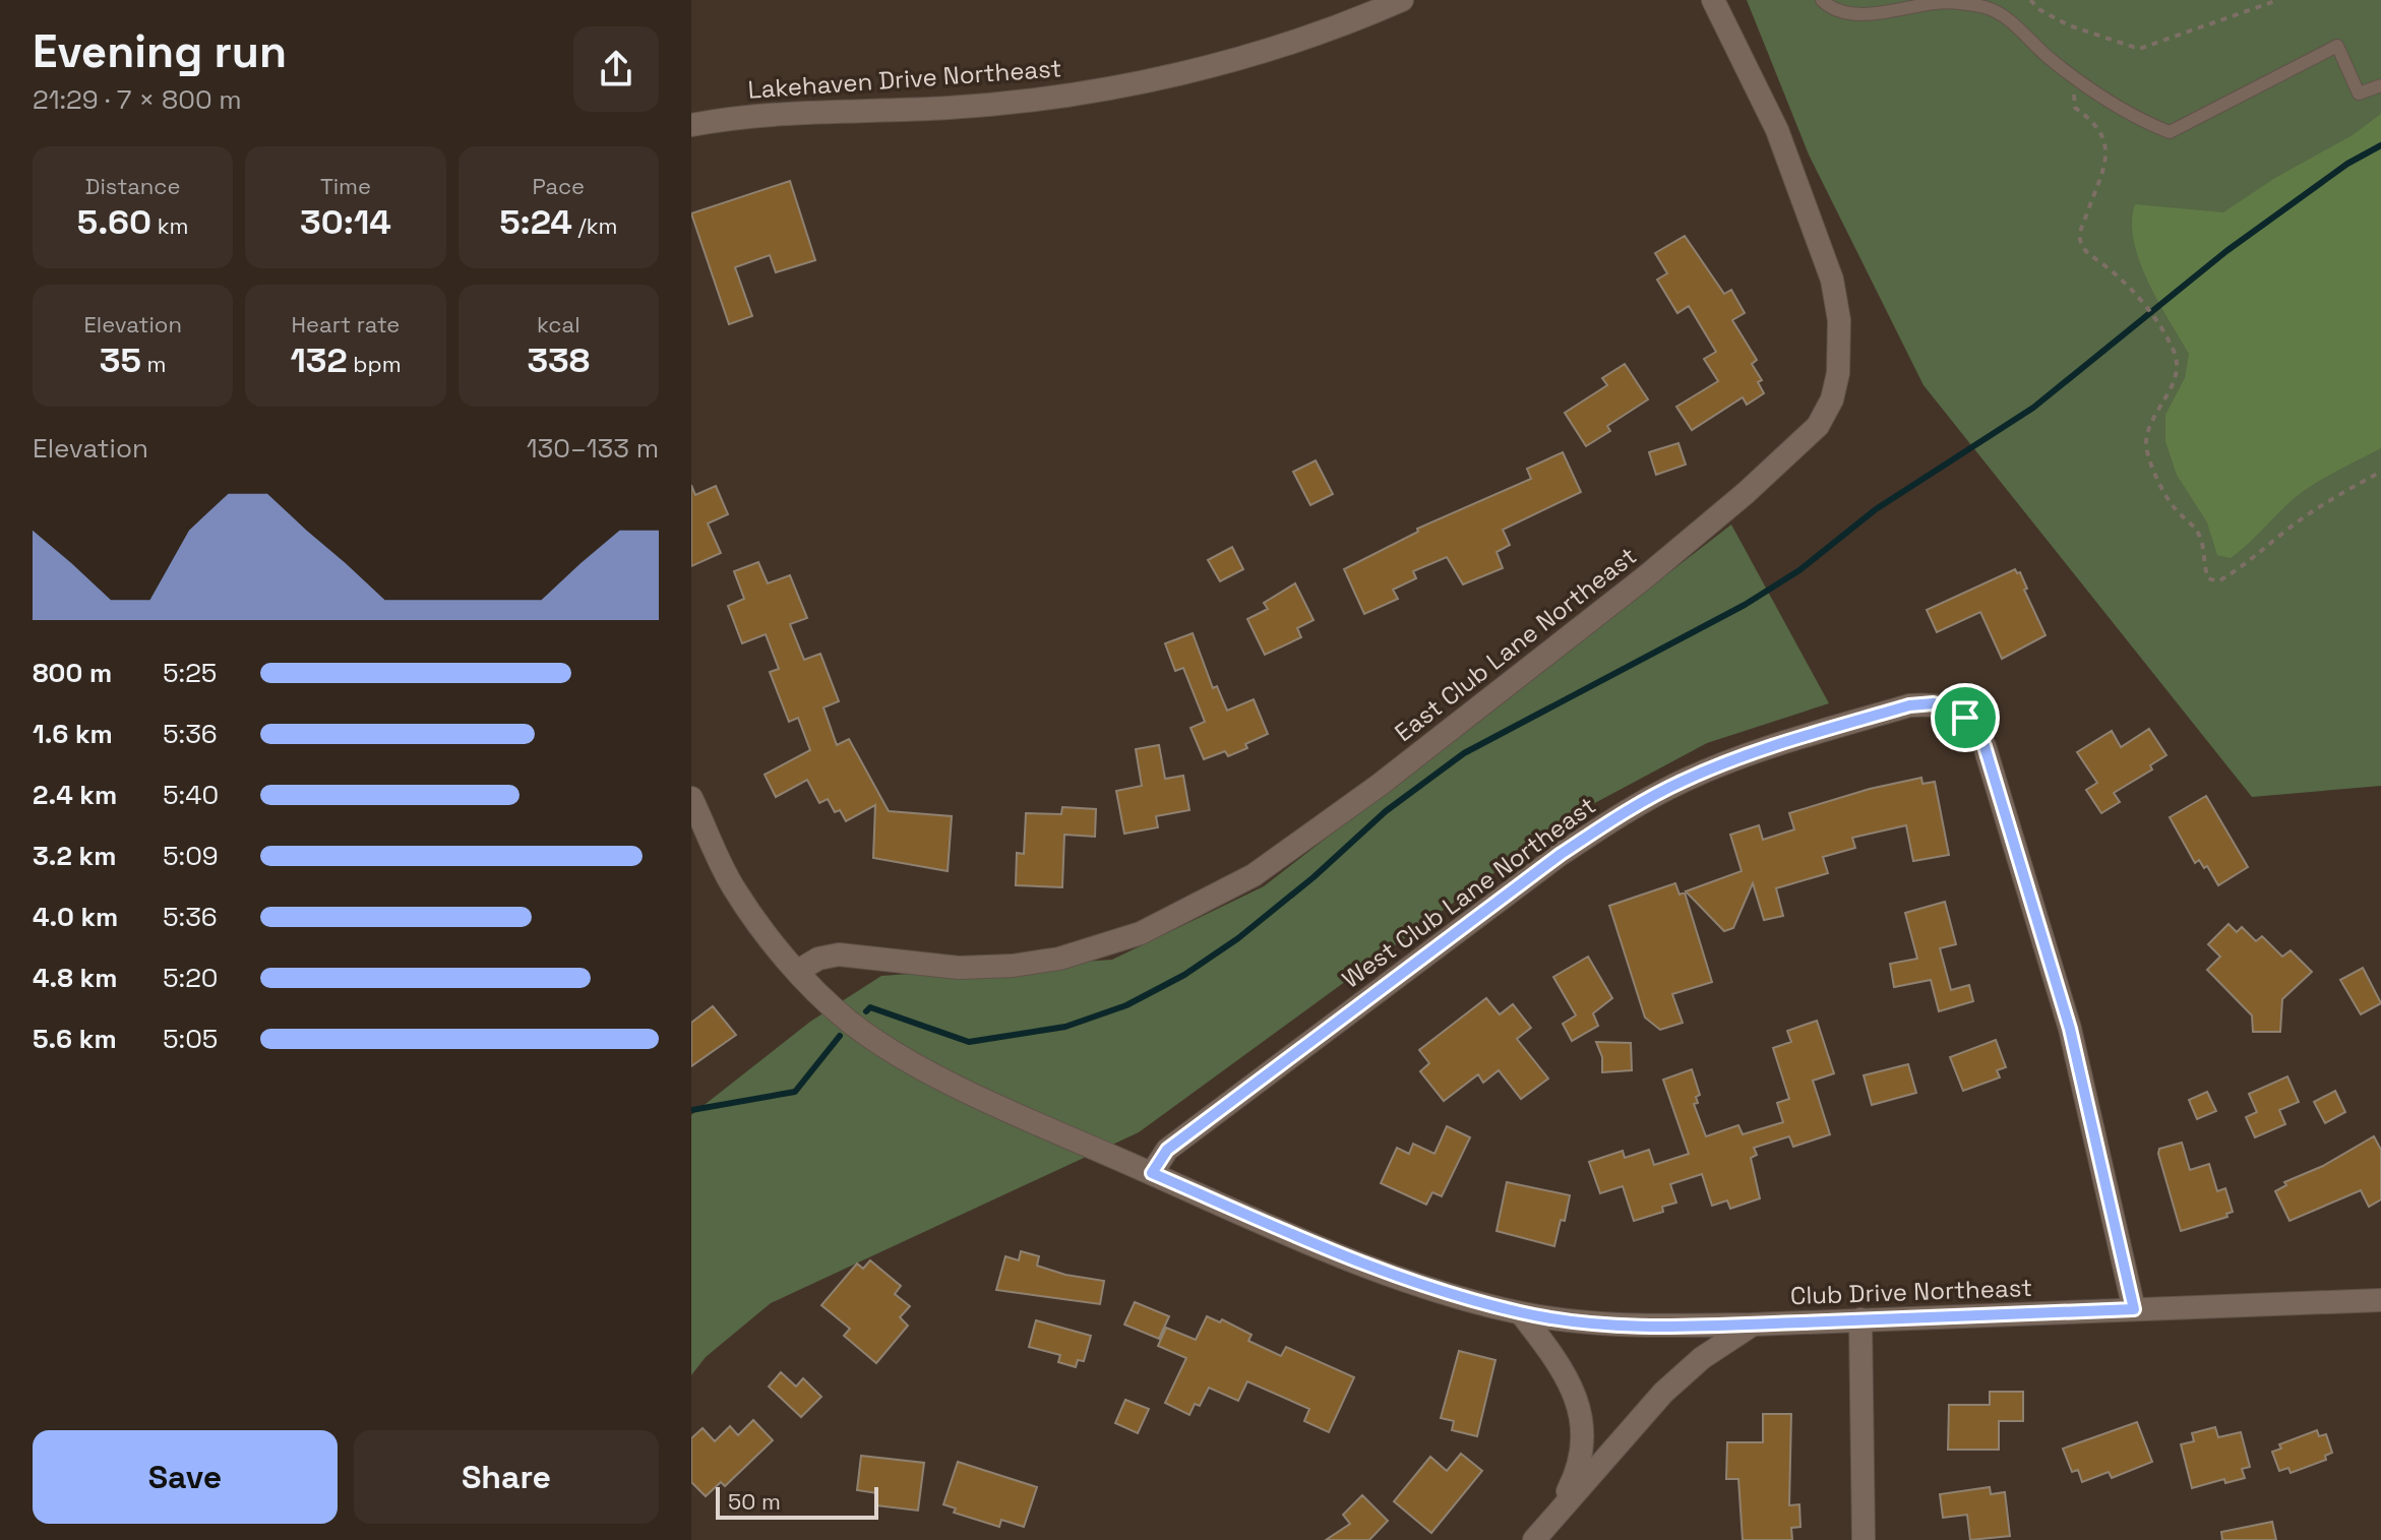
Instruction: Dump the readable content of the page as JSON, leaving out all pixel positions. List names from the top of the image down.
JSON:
{
  "streets": {
    "street": [
      "Lakehaven Drive Northeast",
      "East Club Lane Northeast",
      "West Club Lane Northeast",
      "Club Drive Northeast"
    ]
  },
  "crossings": [
    ["East Club Lane Northeast", "Club Drive Northeast"],
    ["West Club Lane Northeast", "Club Drive Northeast"]
  ],
  "scale_bar": "50 m",
  "page": {
    "heading": ["Evening run", "21:29 · 7 × 800 m"],
    "stats": [
      ["Distance", "5.60 km"],
      ["Time", "30:14"],
      ["Pace", "5:24 /km"],
      ["Elevation", "35 m"],
      ["Heart rate", "132 bpm"],
      ["kcal", "338"]
    ],
    "chart": ["Elevation", "130–133 m"],
    "list": [
      {
        "name": "800 m",
        "note": "5:25"
      },
      {
        "name": "1.6 km",
        "note": "5:36"
      },
      {
        "name": "2.4 km",
        "note": "5:40"
      },
      {
        "name": "3.2 km",
        "note": "5:09"
      },
      {
        "name": "4.0 km",
        "note": "5:36"
      },
      {
        "name": "4.8 km",
        "note": "5:20"
      },
      {
        "name": "5.6 km",
        "note": "5:05"
      }
    ],
    "buttons": ["Save", "Share"],
    "scale": "50 m"
  }
}
